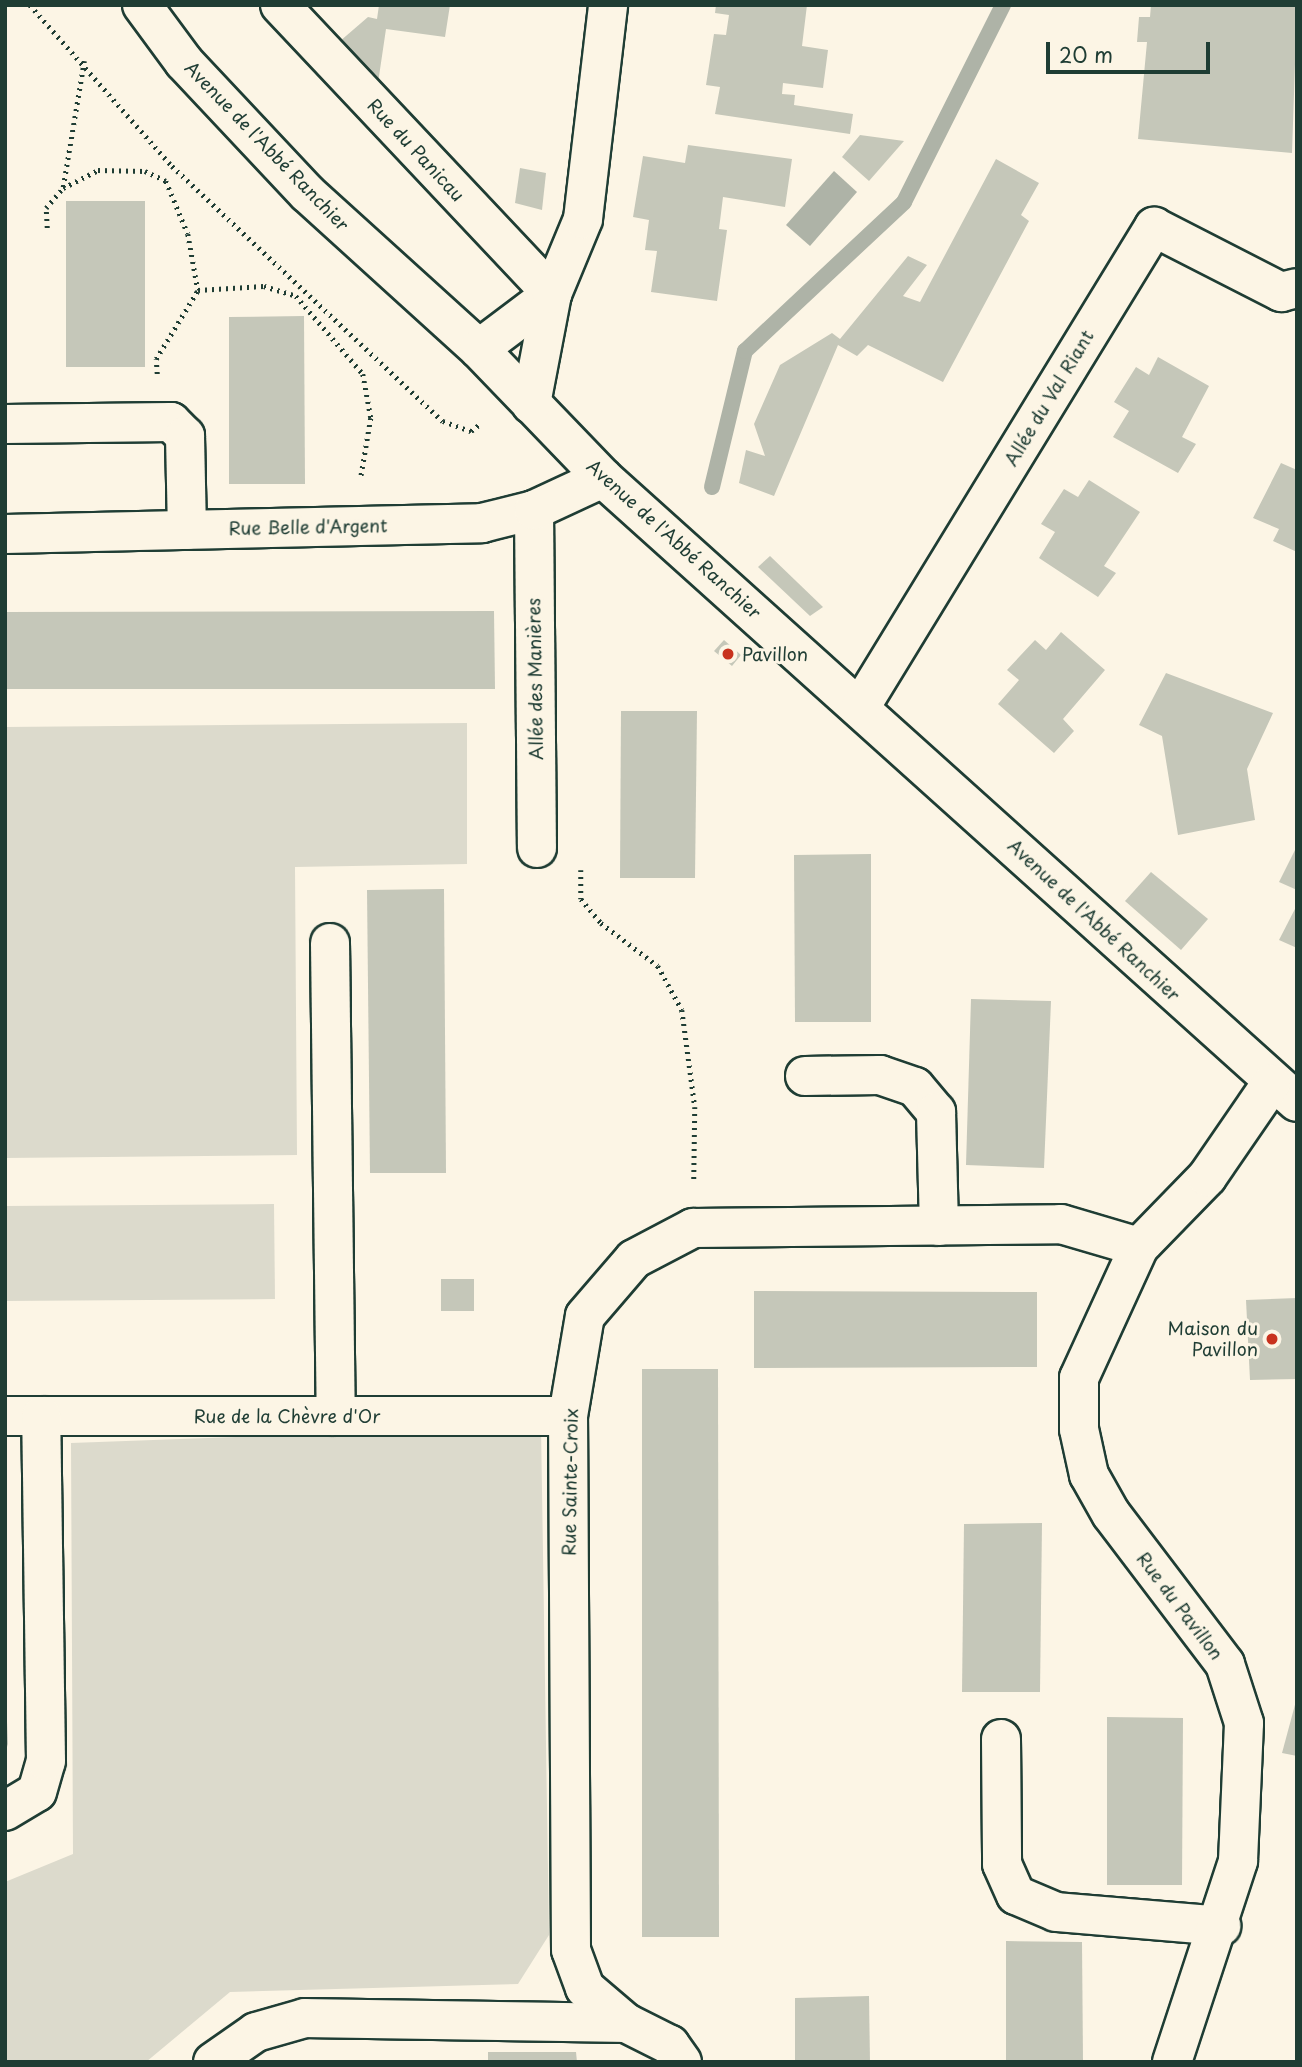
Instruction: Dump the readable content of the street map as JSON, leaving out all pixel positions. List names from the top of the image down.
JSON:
{
  "streets": {
    "street": [
      "Avenue de l'Abbé Ranchier",
      "Rue du Panicau",
      "Allée du Val Riant",
      "Rue Belle d'Argent",
      "Allée des Manières",
      "Rue de la Chèvre d'Or",
      "Rue Sainte-Croix",
      "Rue du Pavillon"
    ]
  },
  "crossings": [
    ["Avenue de l'Abbé Ranchier", "Allée du Val Riant"],
    ["Avenue de l'Abbé Ranchier", "Rue Belle d'Argent"],
    ["Rue Belle d'Argent", "Allée des Manières"],
    ["Rue de la Chèvre d'Or", "Rue Sainte-Croix"],
    ["Rue Sainte-Croix", "Rue du Pavillon"]
  ],
  "places": ["Pavillon", "Maison du Pavillon"],
  "scale_bar": "20 m"
}
